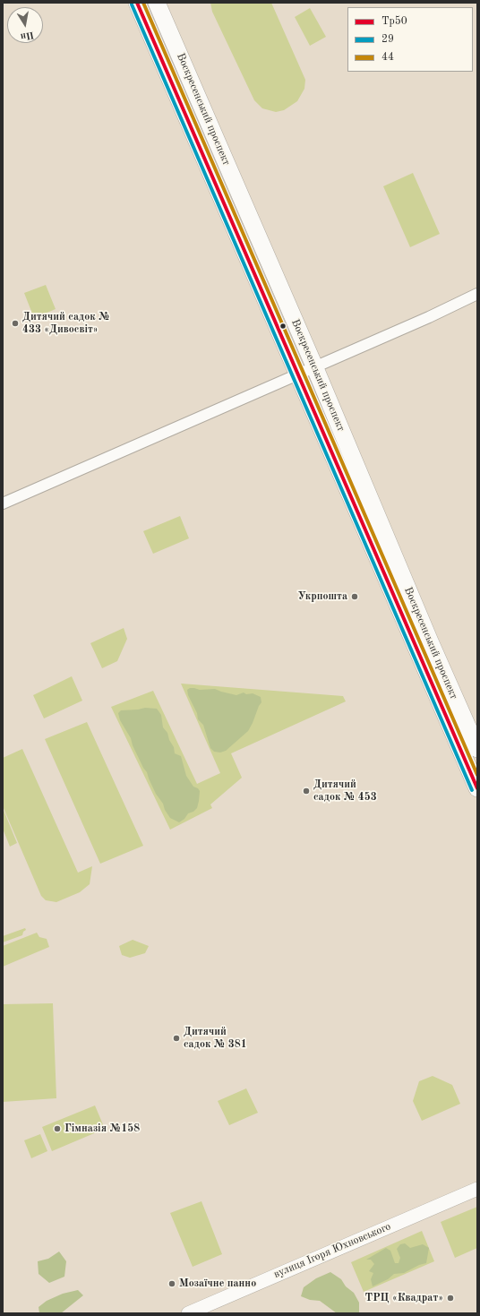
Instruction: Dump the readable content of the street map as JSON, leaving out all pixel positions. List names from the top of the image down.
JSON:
{
  "streets": {
    "main road": ["Воскресенський проспект"],
    "street": ["вулиця Ігоря Юхновського"]
  },
  "places": [
    "Дитячий садок № 433 «Дивосвіт»",
    "Укрпошта",
    "Дитячий садок № 453",
    "Дитячий садок № 381",
    "Гімназія №158",
    "Мозаїчне панно",
    "ТРЦ «Квадрат»"
  ],
  "lines": ["transit line Тр50", "transit line 44", "transit line 29"],
  "legend": ["Тр50", "29", "44"],
  "north": "bottom"
}
